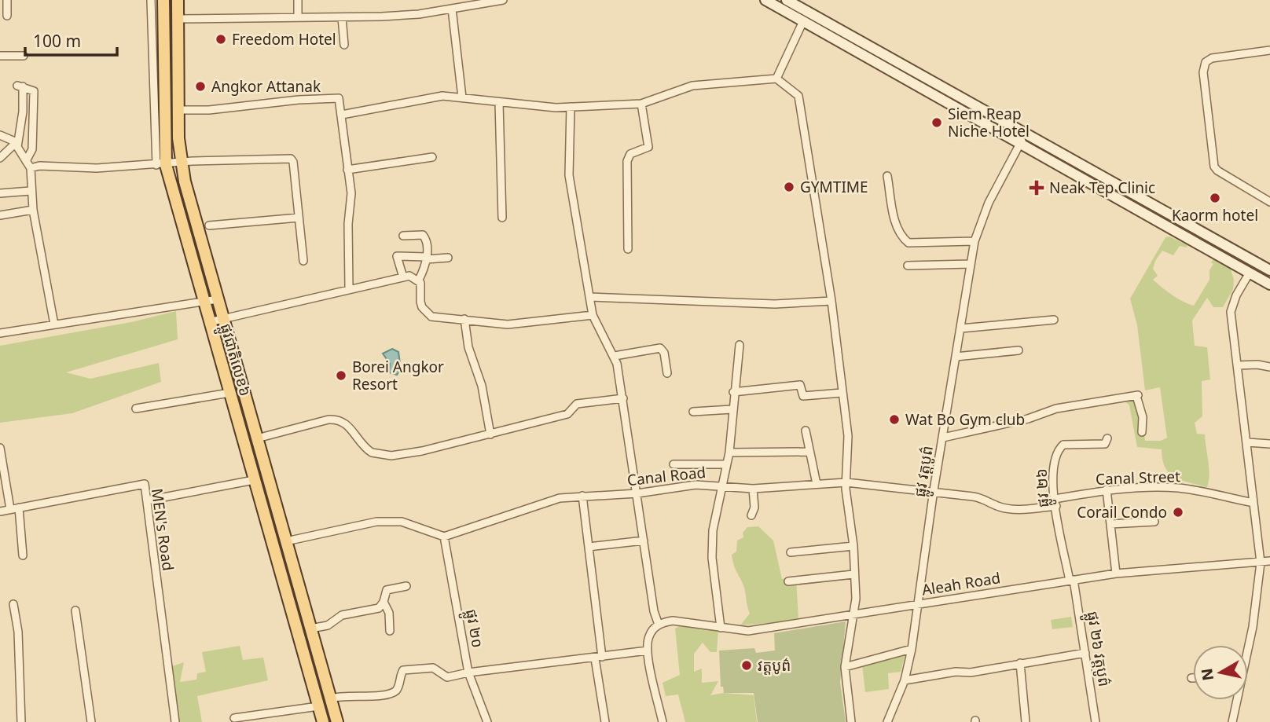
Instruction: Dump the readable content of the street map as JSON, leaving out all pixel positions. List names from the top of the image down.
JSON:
{
  "streets": {
    "main road": ["ផ្លូវជាតិលេខ៦"],
    "street": [
      "ផ្លូវ វត្តបូព៌",
      "Canal Road",
      "Canal Street",
      "ផ្លូវ ២៦",
      "MEN's Road",
      "Aleah Road",
      "ផ្លូវ ២០",
      "ផ្លូវ ២៦ វត្តបូព៌"
    ]
  },
  "crossings": [
    ["ផ្លូវ វត្តបូព៌", "Canal Road"],
    ["ផ្លូវ វត្តបូព៌", "Aleah Road"],
    ["Canal Road", "Canal Street"],
    ["Canal Road", "ផ្លូវ ២៦"],
    ["Canal Road", "ផ្លូវ ២០"],
    ["Canal Street", "ផ្លូវ ២៦"],
    ["ផ្លូវ ២៦", "Aleah Road"],
    ["ផ្លូវ ២៦", "ផ្លូវ ២៦ វត្តបូព៌"],
    ["Aleah Road", "ផ្លូវ ២៦ វត្តបូព៌"]
  ],
  "places": {
    "other": [
      "Freedom Hotel",
      "Angkor Attanak",
      "Siem Reap Niche Hotel",
      "GYMTIME",
      "Kaorm hotel",
      "Borei Angkor Resort",
      "Wat Bo Gym club",
      "Corail Condo",
      "វត្តបូព៌"
    ],
    "health": ["Neak Tep Clinic"]
  },
  "scale_bar": "100 m",
  "north": "left"
}
